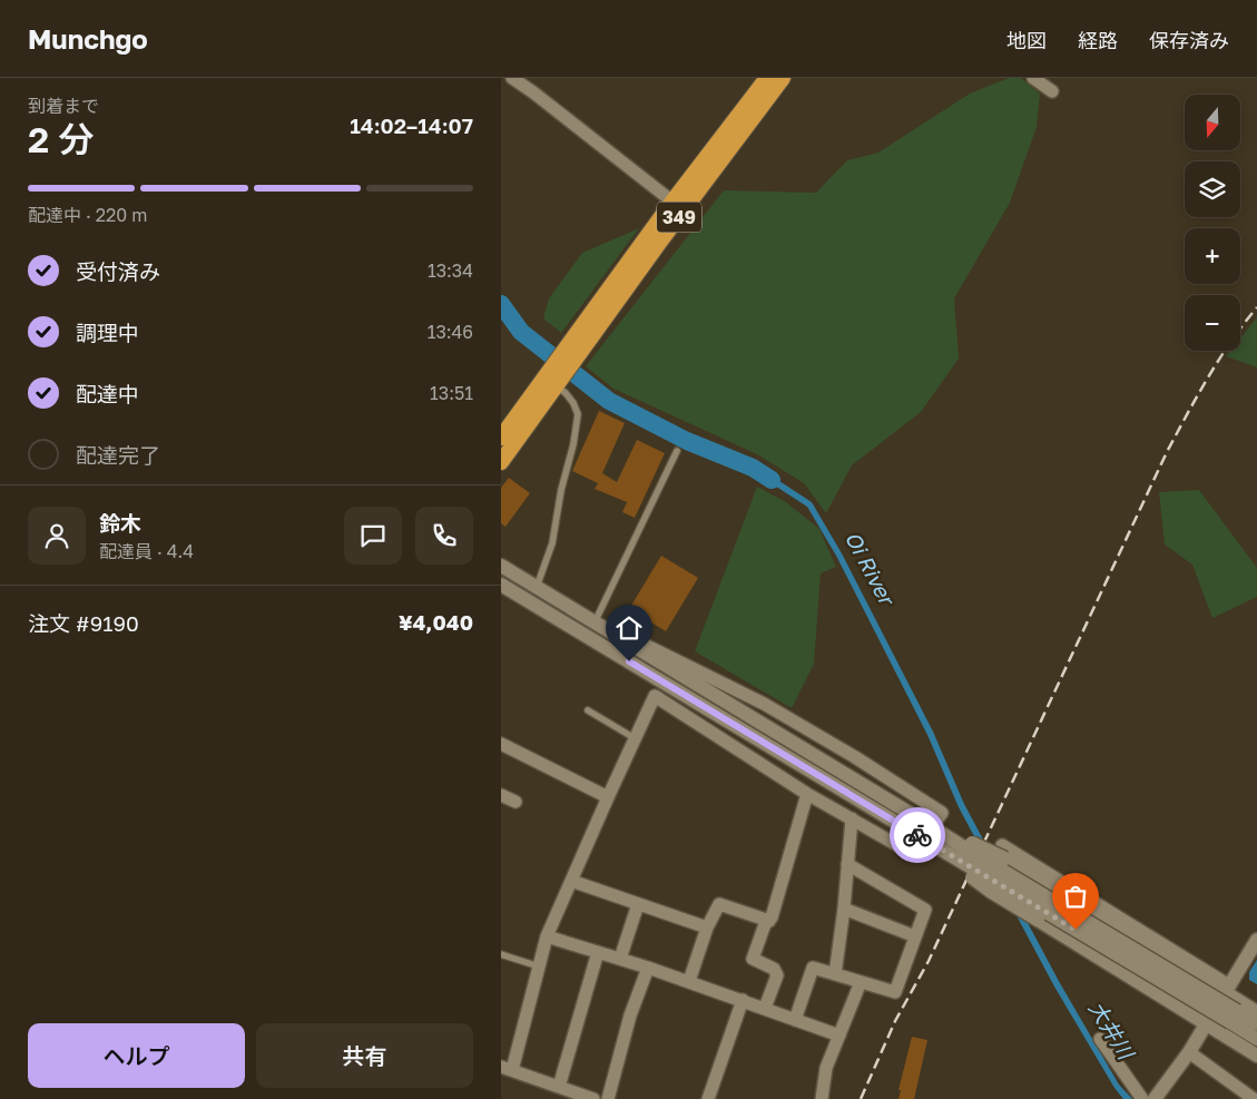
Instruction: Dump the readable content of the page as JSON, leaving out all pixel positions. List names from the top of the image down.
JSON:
{
  "streets": {
    "highway": ["349"]
  },
  "water": ["Oi River", "大井川"],
  "north": "bottom",
  "page": {
    "header": "Munchgo",
    "nav": ["地図", "経路", "保存済み"],
    "heading": ["2 分", "到着まで", "14:02–14:07"],
    "panel": [
      "鈴木",
      "配達員 · 4.4",
      "注文 #9190",
      "¥4,040"
    ],
    "map_buttons": ["+", "−"],
    "bar": "配達中 · 220 m",
    "list": [
      ["受付済み", "13:34"],
      ["調理中", "13:46"],
      ["配達中", "13:51"],
      "配達完了"
    ],
    "buttons": ["ヘルプ", "共有"]
  }
}
